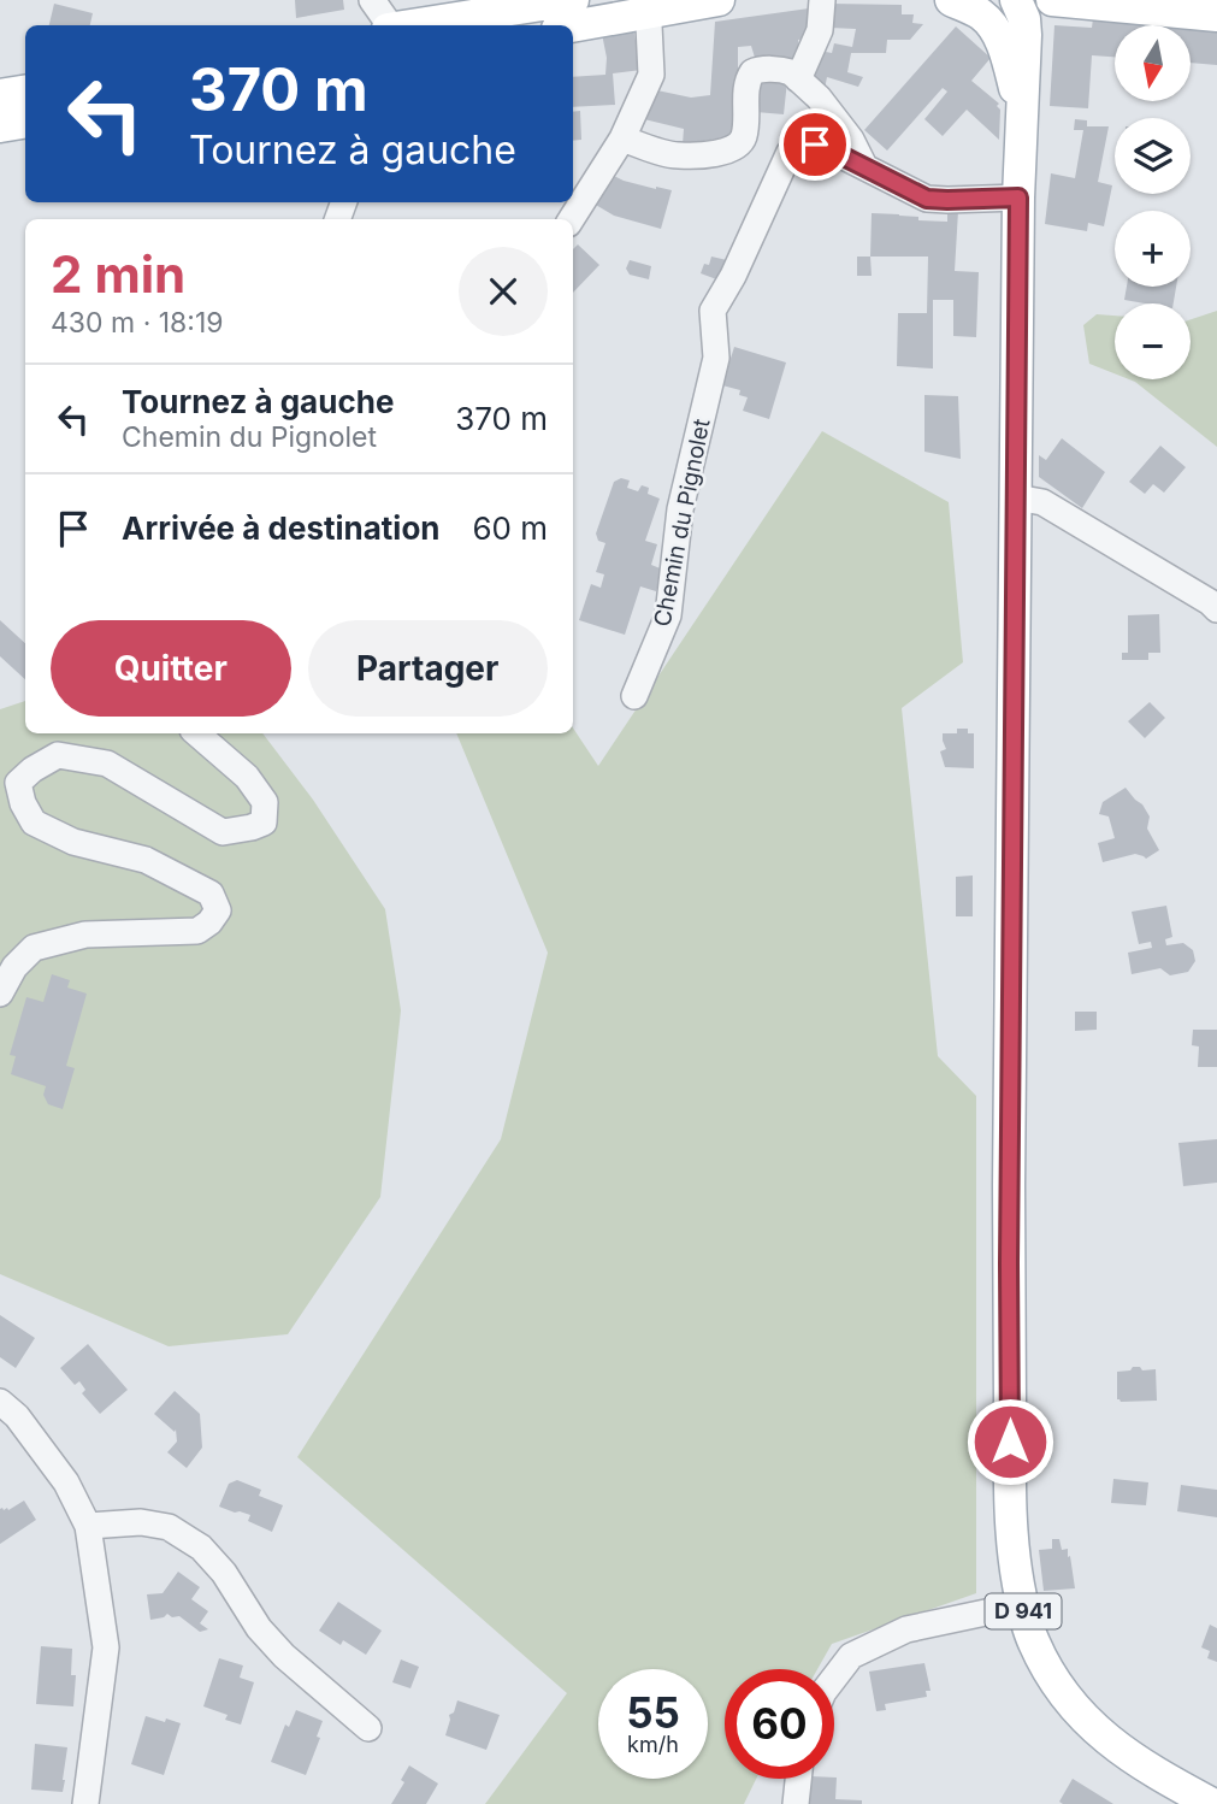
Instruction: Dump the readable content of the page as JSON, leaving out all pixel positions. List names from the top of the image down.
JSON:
{
  "streets": {
    "main road": ["D 941"],
    "street": ["Chemin du Pignolet"]
  },
  "crossings": [
    ["Chemin du Pignolet", "D 941"]
  ],
  "north": "bottom",
  "page": {
    "map_buttons": ["+", "−"],
    "turn": ["370 m", "Tournez à gauche"],
    "heading": ["2 min", "430 m · 18:19"],
    "list": [
      {
        "name": "Tournez à gauche",
        "note": "Chemin du Pignolet",
        "value": "370 m"
      },
      {
        "name": "Arrivée à destination",
        "value": "60 m"
      }
    ],
    "buttons": ["Quitter", "Partager"],
    "speed": "55 km/h",
    "limit": "60"
  }
}
